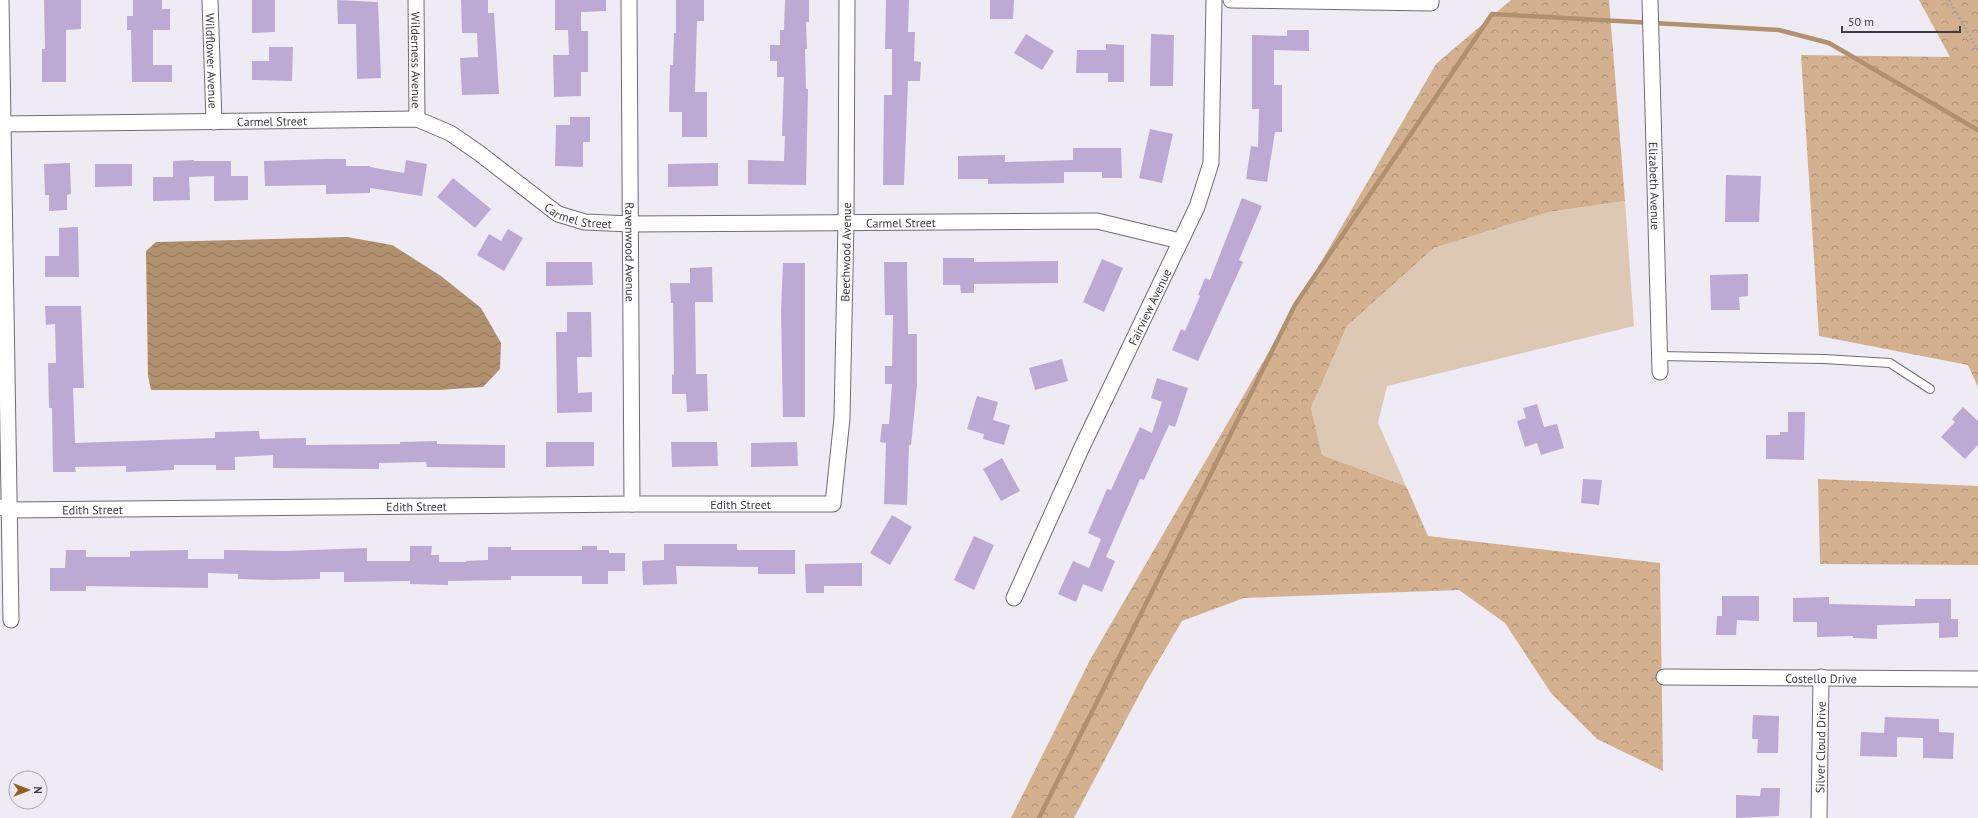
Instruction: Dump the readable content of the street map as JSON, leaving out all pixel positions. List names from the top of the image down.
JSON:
{
  "streets": {
    "street": [
      "Wilderness Avenue",
      "Wildflower Avenue",
      "Carmel Street",
      "Elizabeth Avenue",
      "Ravenwood Avenue",
      "Beechwood Avenue",
      "Fairview Avenue",
      "Edith Street",
      "Costello Drive",
      "Silver Cloud Drive"
    ]
  },
  "crossings": [
    ["Wilderness Avenue", "Carmel Street"],
    ["Wildflower Avenue", "Carmel Street"],
    ["Carmel Street", "Ravenwood Avenue"],
    ["Carmel Street", "Beechwood Avenue"],
    ["Carmel Street", "Fairview Avenue"],
    ["Ravenwood Avenue", "Edith Street"],
    ["Beechwood Avenue", "Edith Street"],
    ["Costello Drive", "Silver Cloud Drive"]
  ],
  "scale_bar": "50 m",
  "north": "right"
}
